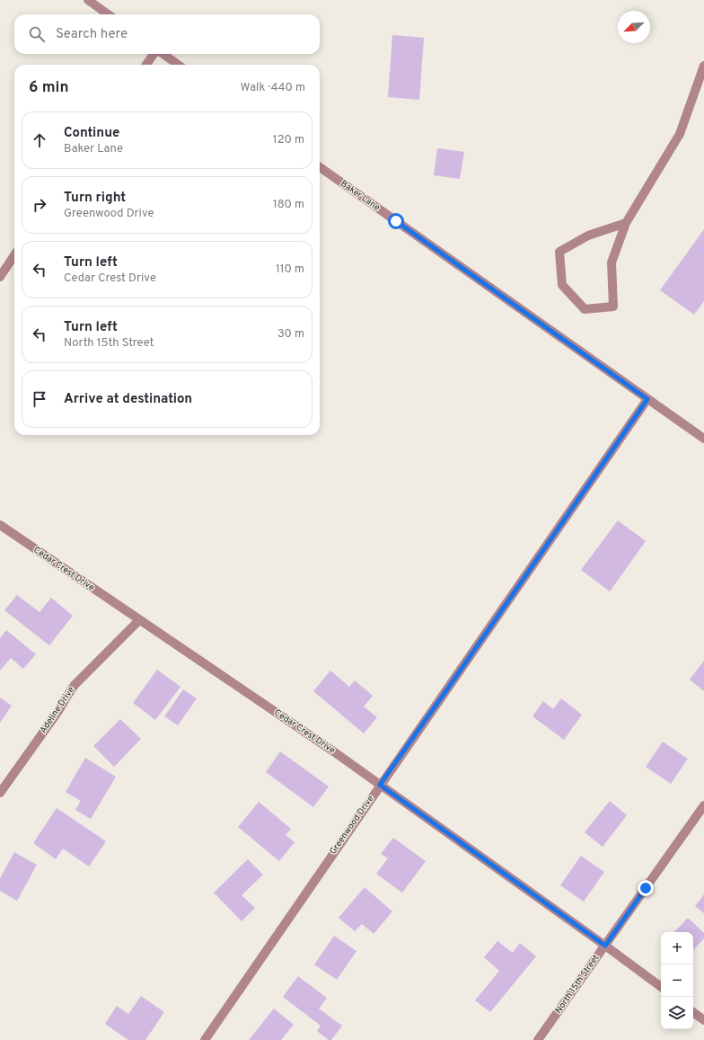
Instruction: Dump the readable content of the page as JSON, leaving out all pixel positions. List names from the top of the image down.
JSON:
{
  "streets": {
    "street": [
      "Baker Lane",
      "Cedar Crest Drive",
      "Adeline Drive",
      "Greenwood Drive",
      "North 15th Street"
    ]
  },
  "crossings": [
    ["Baker Lane", "Greenwood Drive"],
    ["Cedar Crest Drive", "Adeline Drive"],
    ["Cedar Crest Drive", "Greenwood Drive"],
    ["Cedar Crest Drive", "North 15th Street"]
  ],
  "north": "bottom left",
  "page": {
    "search": "Search here",
    "heading": ["6 min", "Walk · 440 m"],
    "list": [
      ["Continue", "Baker Lane", "120 m"],
      ["Turn right", "Greenwood Drive", "180 m"],
      ["Turn left", "Cedar Crest Drive", "110 m"],
      ["Turn left", "North 15th Street", "30 m"],
      "Arrive at destination"
    ],
    "map_buttons": ["+", "−"]
  }
}
